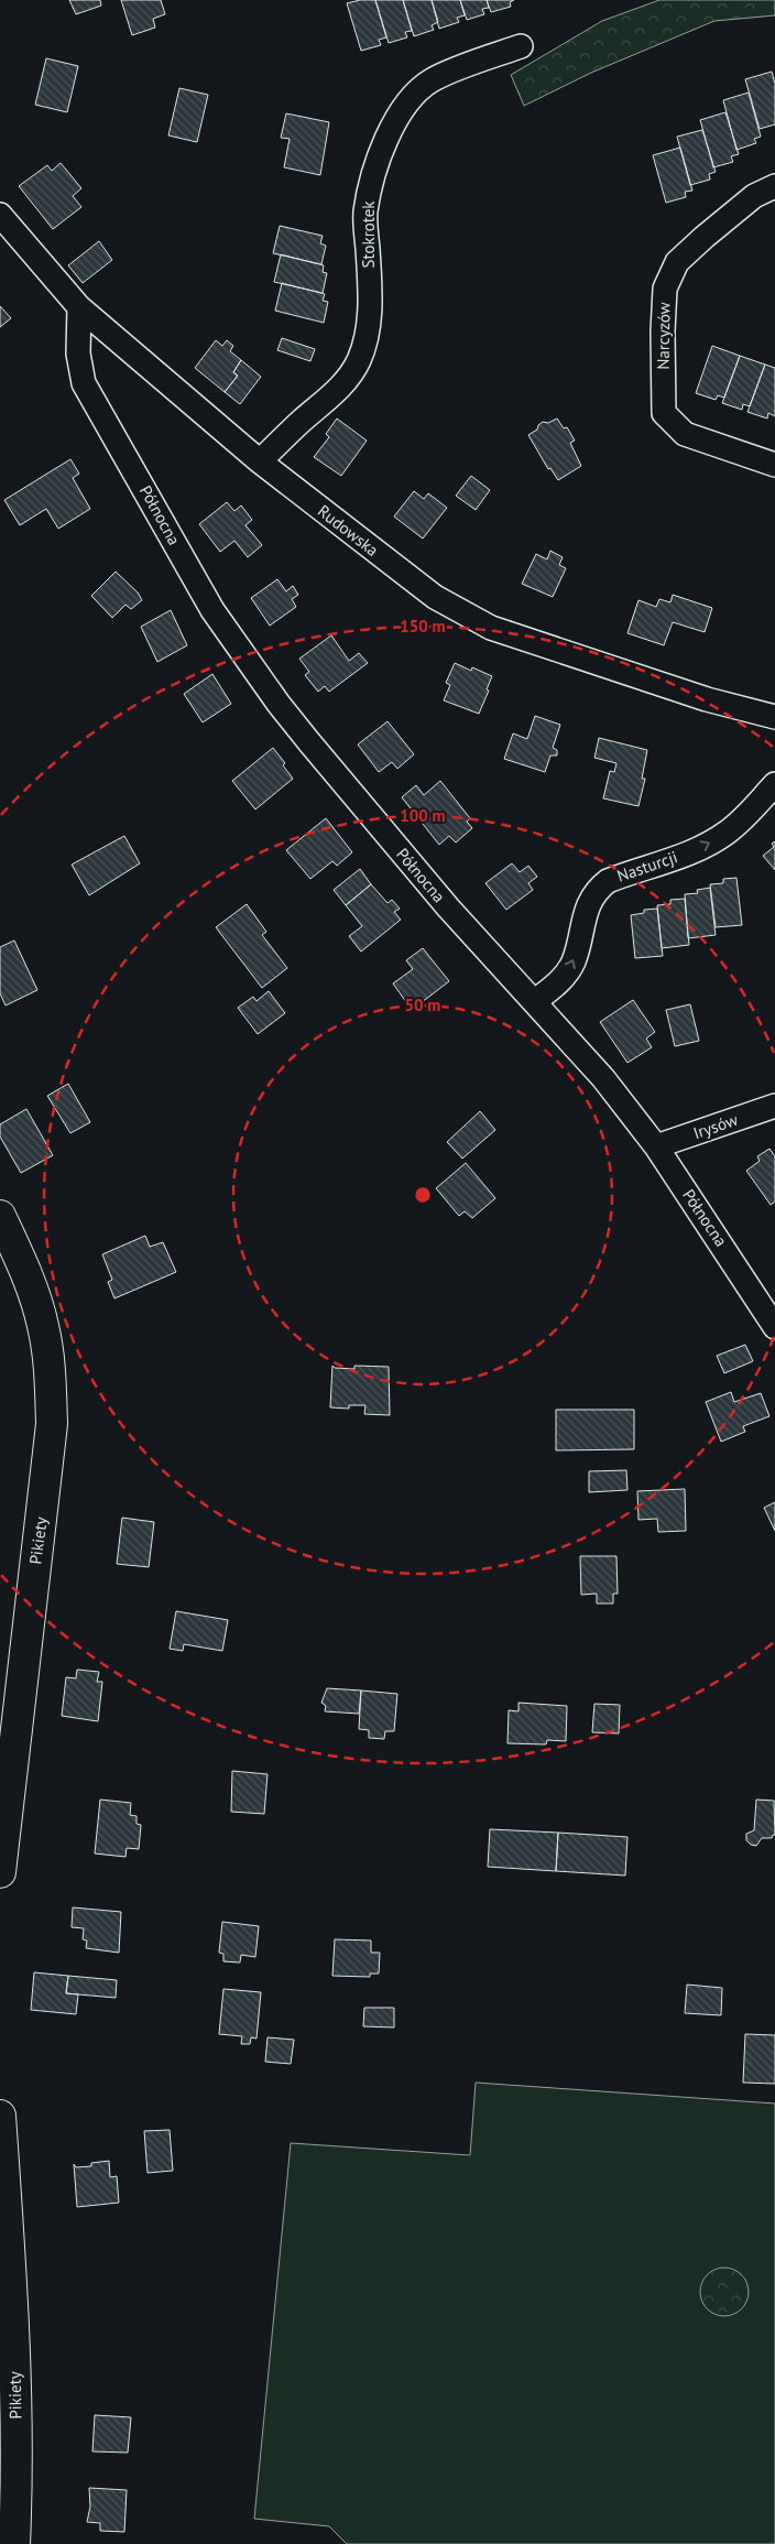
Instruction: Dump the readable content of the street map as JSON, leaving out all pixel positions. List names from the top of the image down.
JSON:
{
  "streets": {
    "street": [
      "Stokrotek",
      "Narcyzów",
      "Północna",
      "Rudowska",
      "Nasturcji",
      "Irysów",
      "Pikiety"
    ]
  },
  "crossings": [
    ["Stokrotek", "Rudowska"],
    ["Północna", "Rudowska"],
    ["Północna", "Nasturcji"],
    ["Północna", "Irysów"]
  ],
  "one_way": ["Nasturcji"],
  "rings": ["150 m", "100 m", "50 m"]
}
